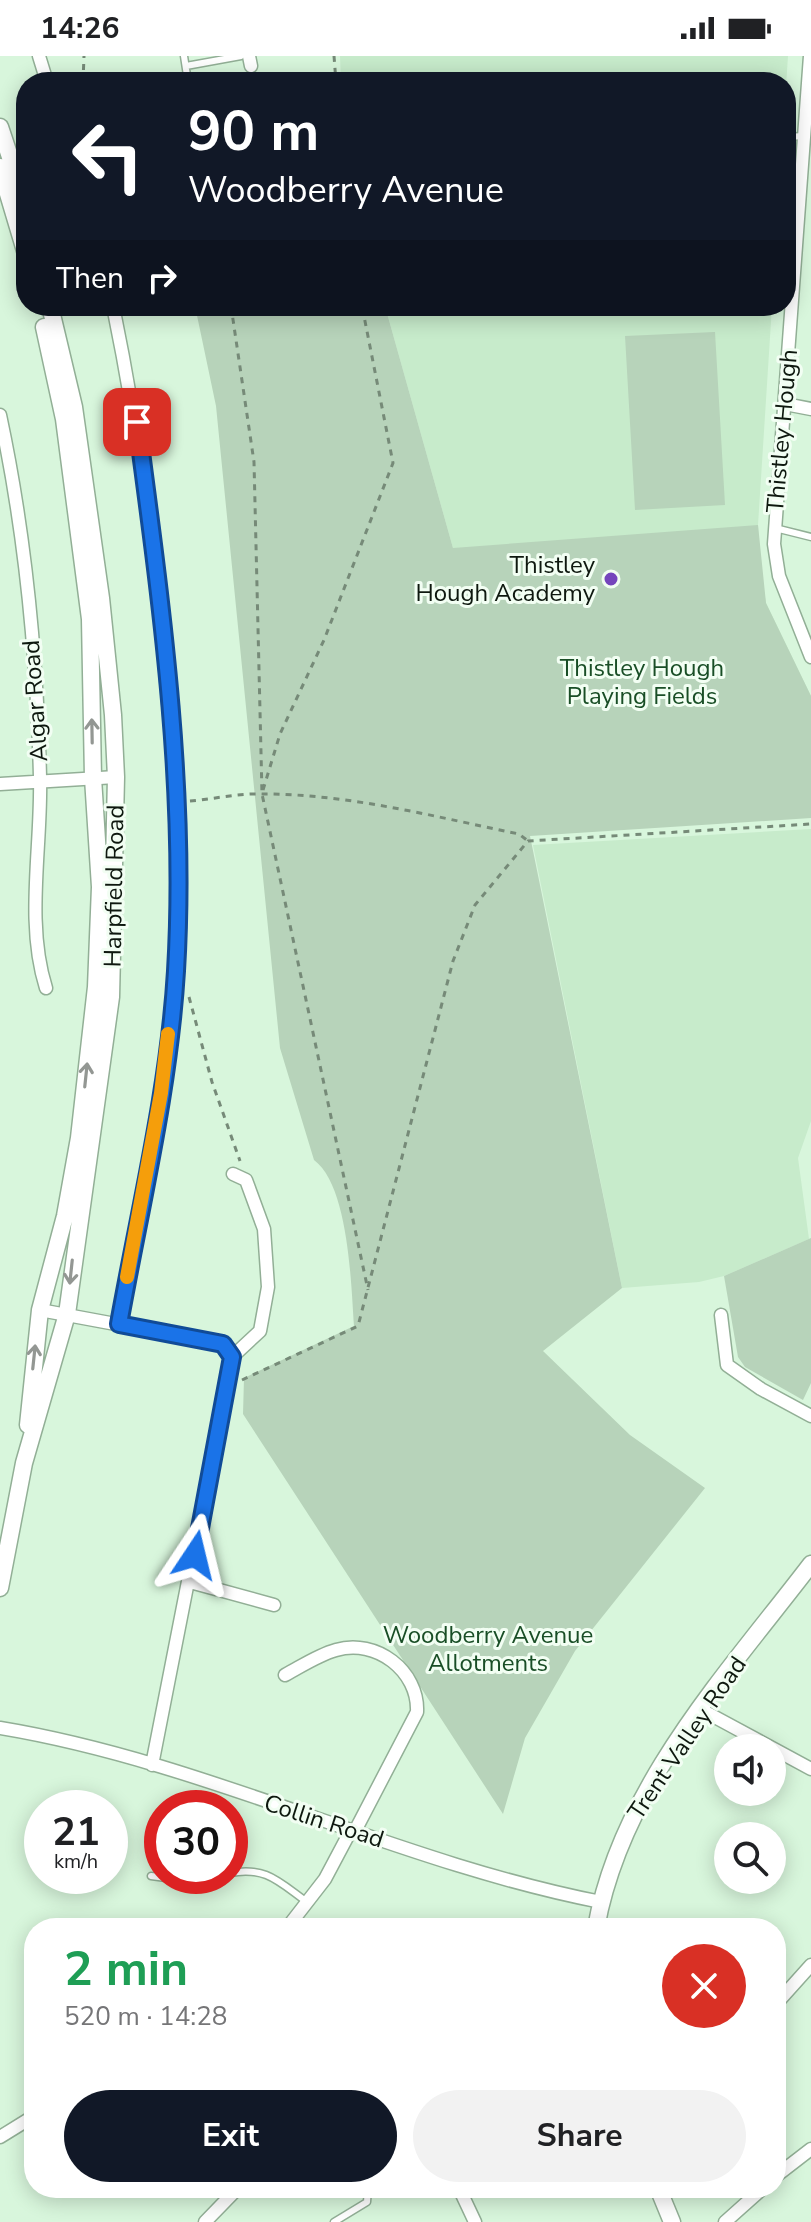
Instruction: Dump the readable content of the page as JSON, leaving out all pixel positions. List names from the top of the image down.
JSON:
{
  "streets": {
    "street": [
      "Thistley Hough",
      "Algar Road",
      "Harpfield Road",
      "Trent Valley Road",
      "Collin Road"
    ]
  },
  "crossings": [
    ["Trent Valley Road", "Collin Road"]
  ],
  "parks": ["Thistley Hough Playing Fields", "Woodberry Avenue Allotments"],
  "places": ["Thistley Hough Academy"],
  "page": {
    "status": "14:26",
    "turn": ["90 m", "Woodberry Avenue"],
    "then": "Then",
    "speed": "21 km/h",
    "limit": "30",
    "heading": ["2 min", "520 m · 14:28"],
    "buttons": ["Exit", "Share"]
  }
}
